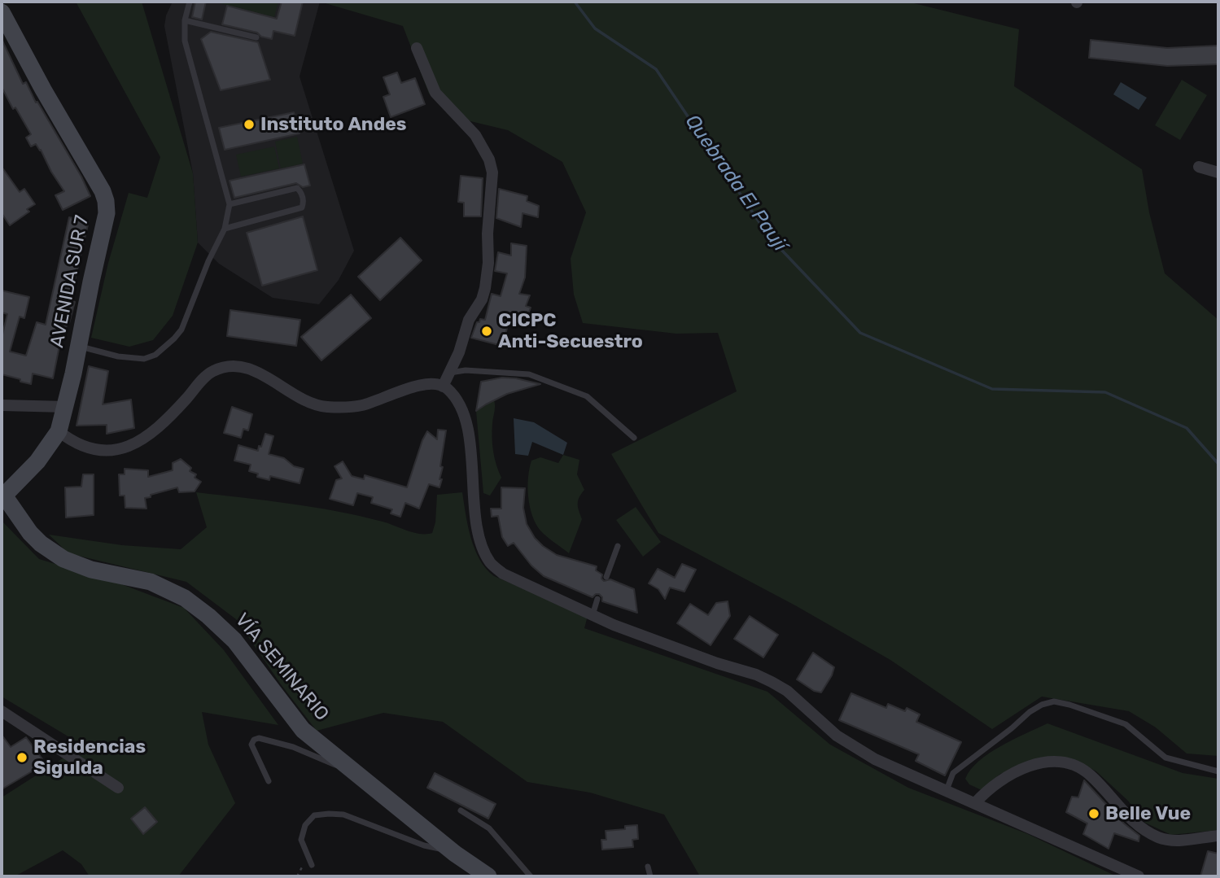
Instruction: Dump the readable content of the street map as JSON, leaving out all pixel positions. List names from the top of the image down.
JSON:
{
  "streets": {
    "main road": ["AVENIDA SUR 7", "VÍA SEMINARIO"]
  },
  "crossings": [
    ["AVENIDA SUR 7", "VÍA SEMINARIO"]
  ],
  "water": ["Quebrada El Paují"],
  "places": [
    "Instituto Andes",
    "CICPC Anti-Secuestro",
    "Residencias Sigulda",
    "Belle Vue"
  ]
}
